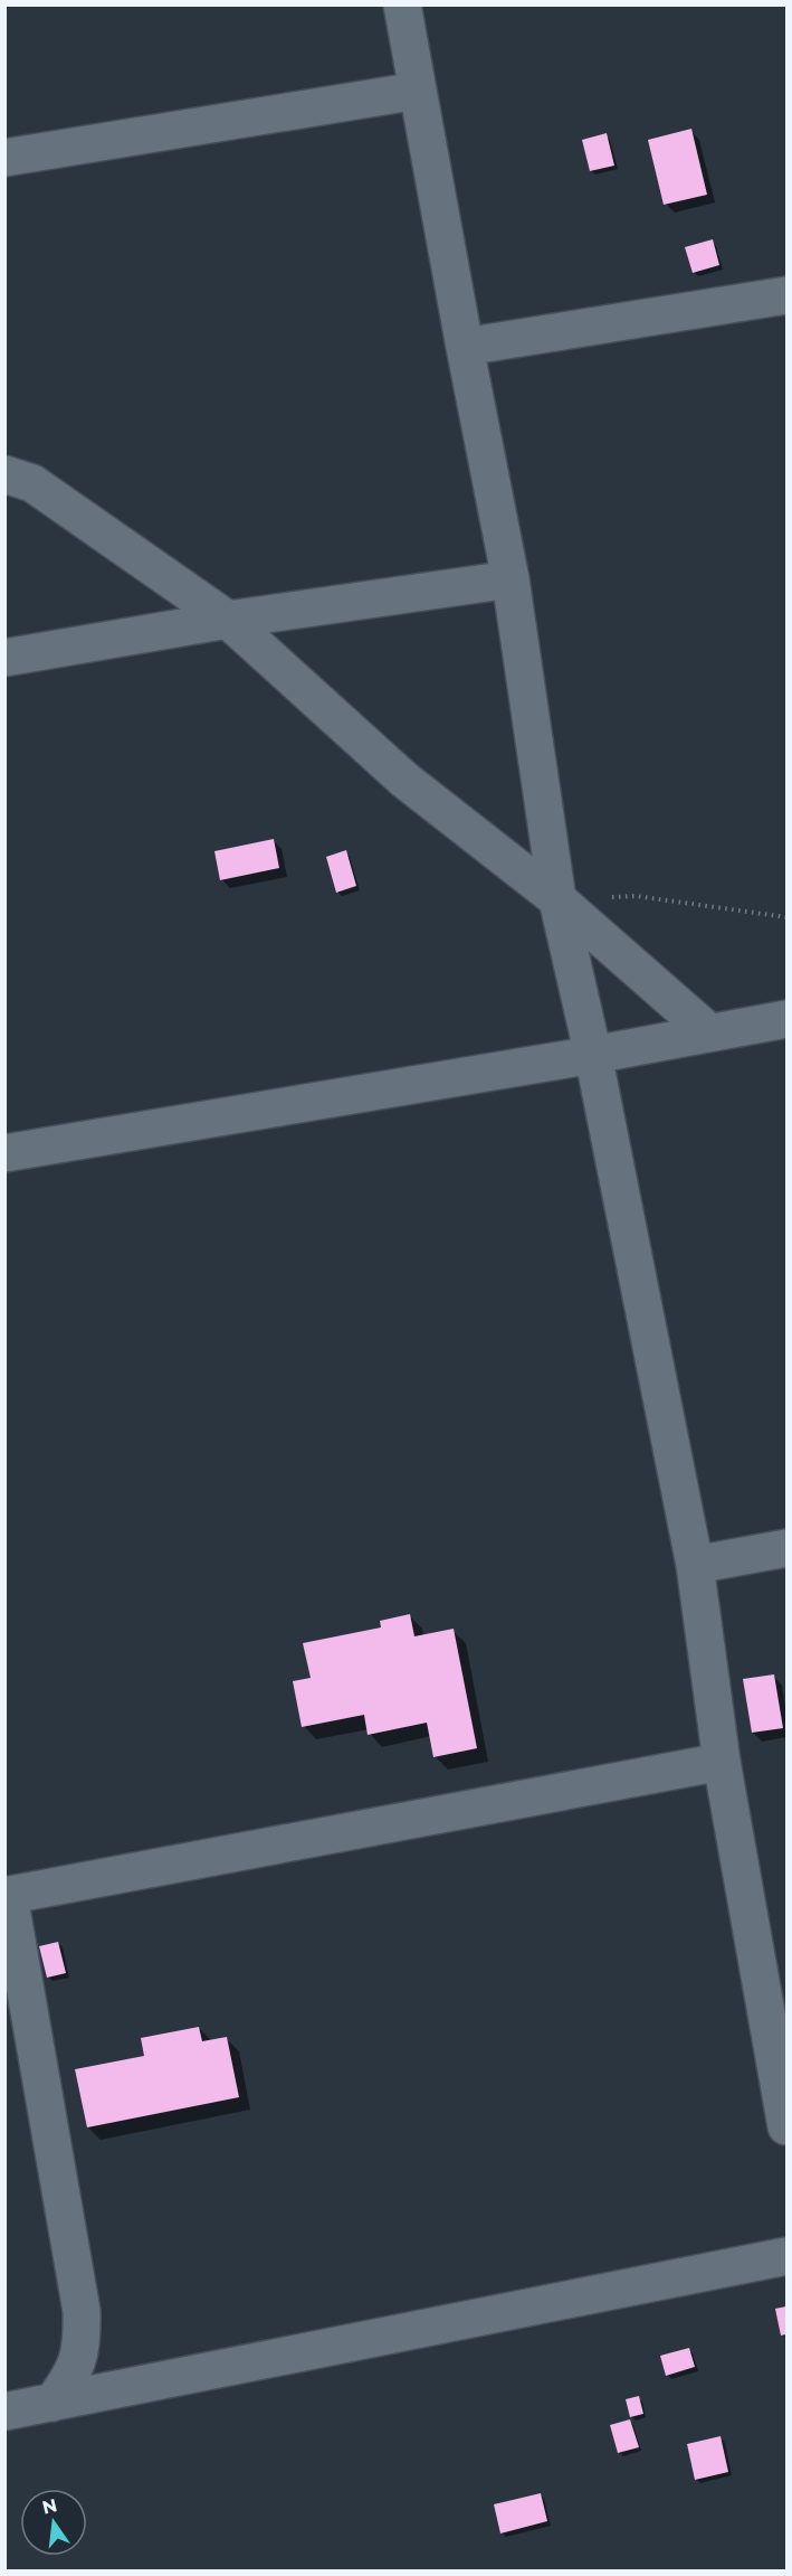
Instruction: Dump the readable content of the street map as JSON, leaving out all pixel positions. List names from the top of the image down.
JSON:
{
  "north": "top"
}
